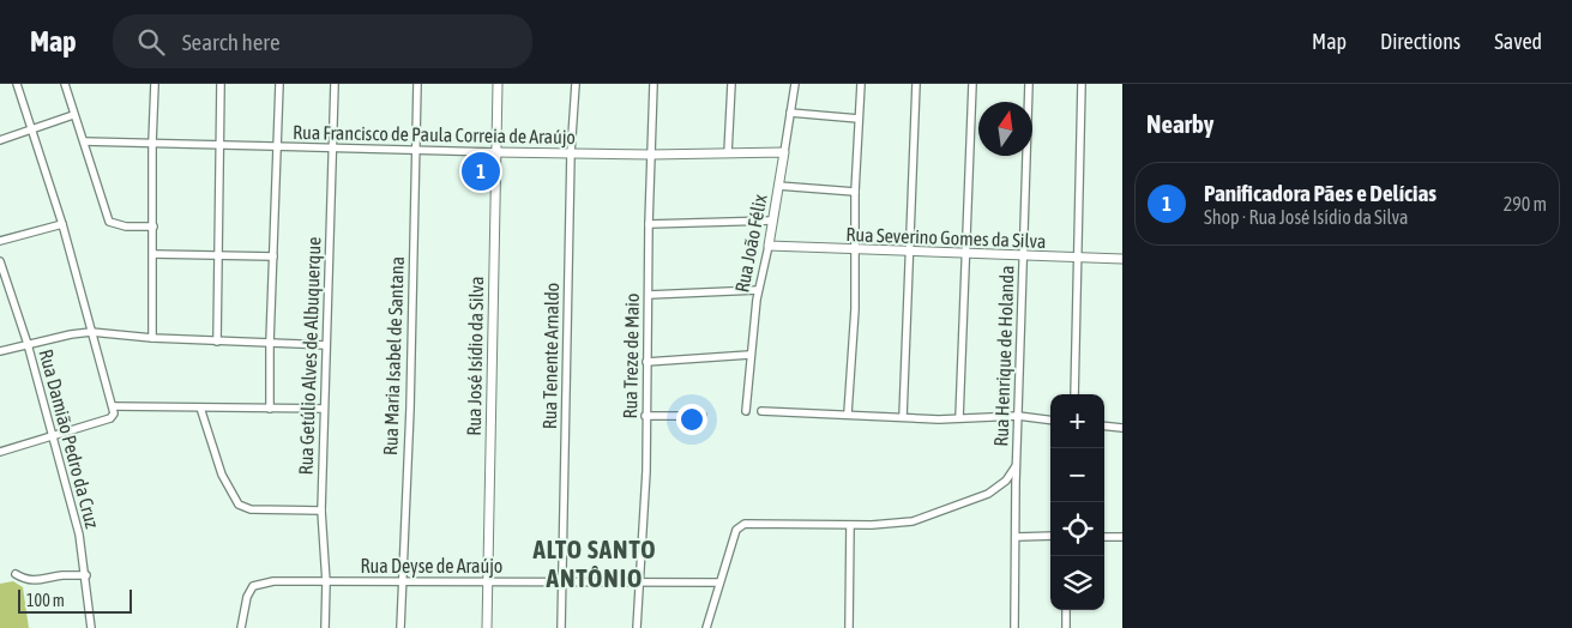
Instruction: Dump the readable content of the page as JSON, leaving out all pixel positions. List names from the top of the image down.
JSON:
{
  "streets": {
    "street": [
      "Rua Francisco de Paula Correia de Araújo",
      "Rua Severino Gomes da Silva",
      "Rua João Félix",
      "Rua Getúlio Alves de Albuquerque",
      "Rua Maria Isabel de Santana",
      "Rua José Isídio da Silva",
      "Rua Tenente Arnaldo",
      "Rua Treze de Maio",
      "Rua Henrique de Holanda",
      "Rua Damião Pedro da Cruz",
      "Rua Deyse de Araújo"
    ]
  },
  "crossings": [
    ["Rua Francisco de Paula Correia de Araújo", "Rua João Félix"],
    ["Rua Francisco de Paula Correia de Araújo", "Rua Getúlio Alves de Albuquerque"],
    ["Rua Francisco de Paula Correia de Araújo", "Rua Maria Isabel de Santana"],
    ["Rua Francisco de Paula Correia de Araújo", "Rua José Isídio da Silva"],
    ["Rua Francisco de Paula Correia de Araújo", "Rua Tenente Arnaldo"],
    ["Rua Francisco de Paula Correia de Araújo", "Rua Treze de Maio"],
    ["Rua Severino Gomes da Silva", "Rua João Félix"],
    ["Rua Severino Gomes da Silva", "Rua Henrique de Holanda"],
    ["Rua Getúlio Alves de Albuquerque", "Rua Deyse de Araújo"],
    ["Rua Maria Isabel de Santana", "Rua Deyse de Araújo"],
    ["Rua José Isídio da Silva", "Rua Deyse de Araújo"],
    ["Rua Tenente Arnaldo", "Rua Deyse de Araújo"],
    ["Rua Treze de Maio", "Rua Deyse de Araújo"]
  ],
  "districts": ["ALTO SANTO ANTÔNIO"],
  "scale_bar": "100 m",
  "north": "top",
  "page": {
    "header": "Map",
    "search": "Search here",
    "nav": ["Map", "Directions", "Saved"],
    "heading": "Nearby",
    "pins": "1",
    "list": [
      {
        "mark": "1",
        "name": "Panificadora Pães e Delícias",
        "note": "Shop · Rua José Isídio da Silva",
        "value": "290 m"
      }
    ],
    "map_buttons": ["+", "−"],
    "scale": "100 m"
  }
}
